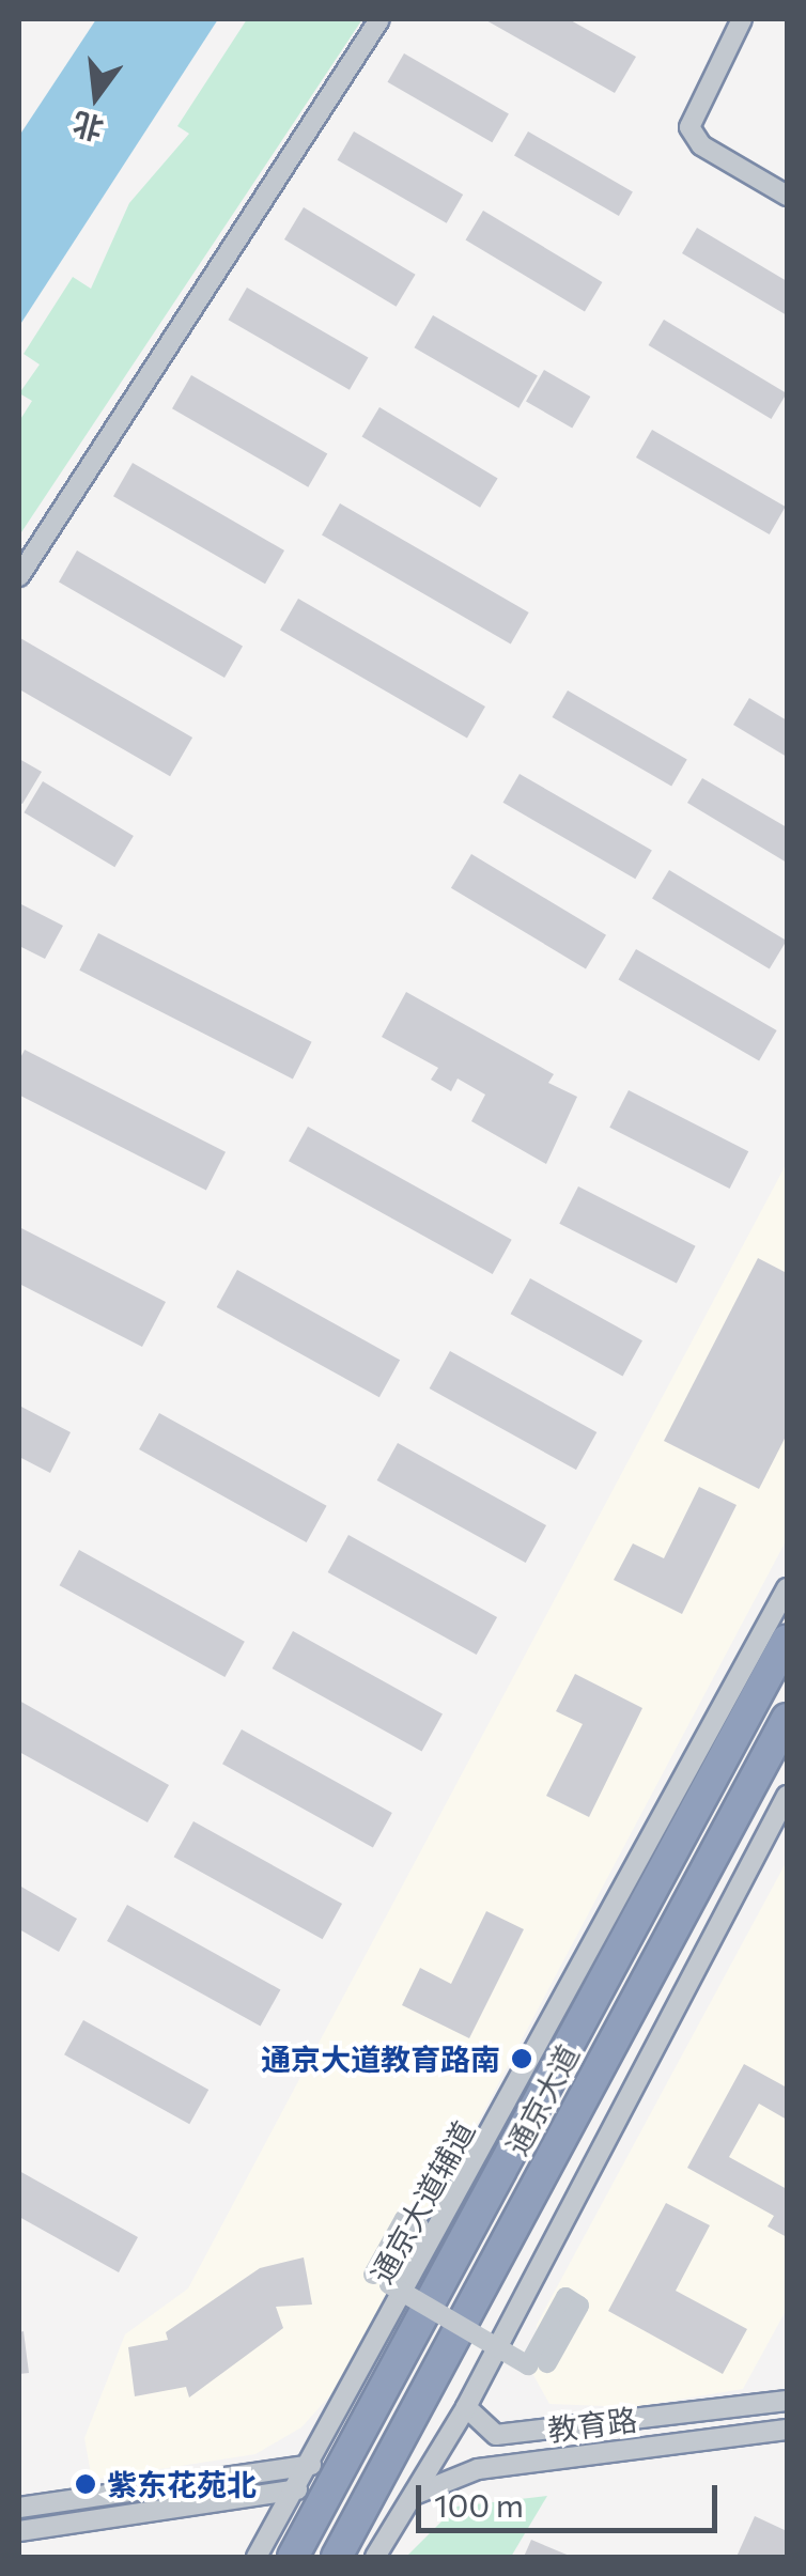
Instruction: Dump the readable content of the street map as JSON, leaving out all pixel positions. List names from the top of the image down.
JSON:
{
  "streets": {
    "highway": ["通京大道"],
    "street": ["通京大道辅道", "教育路"]
  },
  "places": ["通京大道教育路南", "紫东花苑北"],
  "scale_bar": "100 m",
  "north": "bottom"
}
